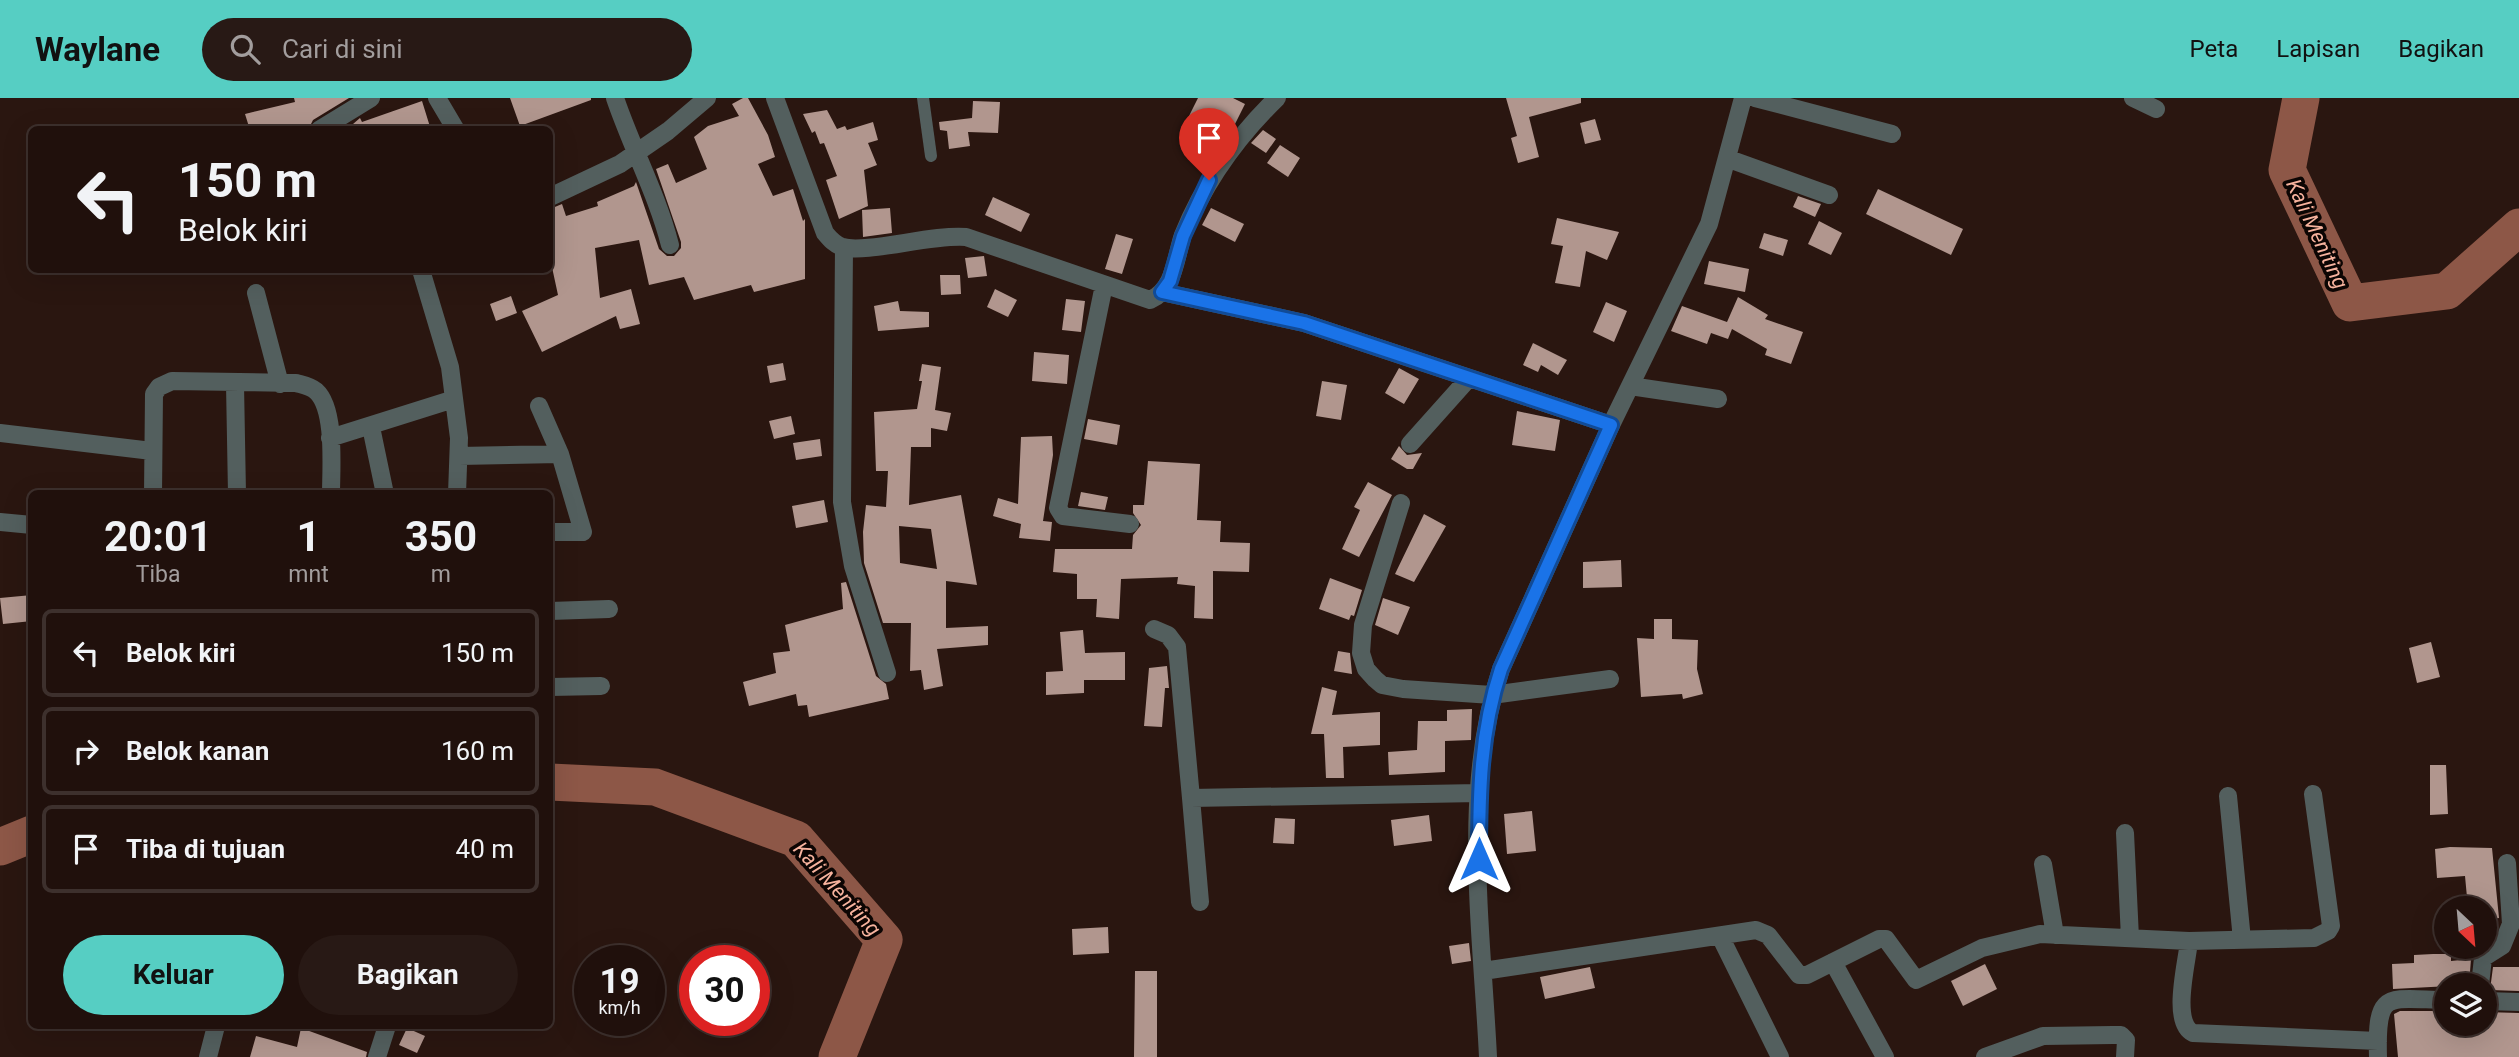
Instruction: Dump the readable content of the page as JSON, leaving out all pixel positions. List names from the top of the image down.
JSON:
{
  "water": ["Kali Meniting"],
  "north": "bottom right",
  "page": {
    "header": "Waylane",
    "search": "Cari di sini",
    "nav": ["Peta", "Lapisan", "Bagikan"],
    "turn": ["150 m", "Belok kiri"],
    "eta": [
      "20:01",
      "Tiba",
      "1",
      "mnt",
      "350",
      "m"
    ],
    "list": [
      {
        "name": "Belok kiri",
        "value": "150 m"
      },
      {
        "name": "Belok kanan",
        "value": "160 m"
      },
      {
        "name": "Tiba di tujuan",
        "value": "40 m"
      }
    ],
    "buttons": ["Keluar", "Bagikan"],
    "speed": "19 km/h",
    "limit": "30"
  }
}
